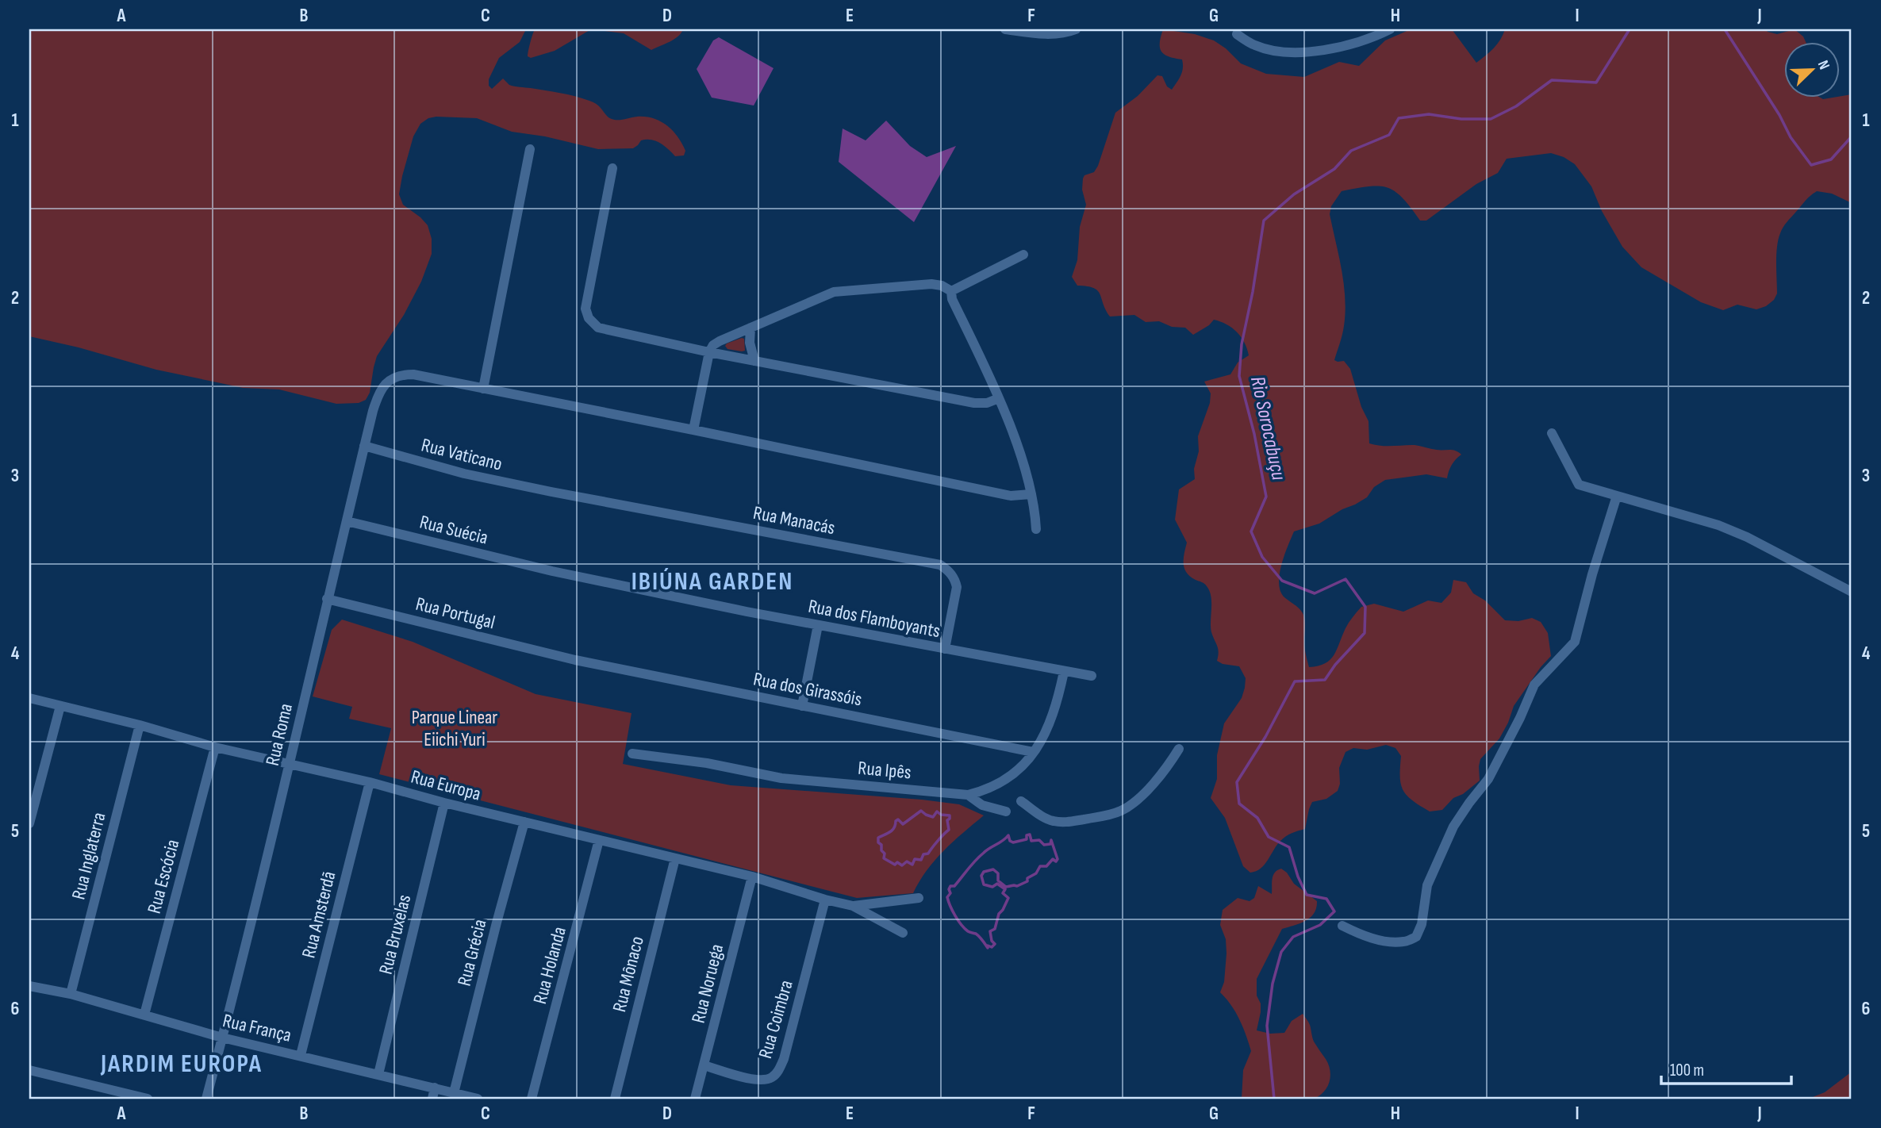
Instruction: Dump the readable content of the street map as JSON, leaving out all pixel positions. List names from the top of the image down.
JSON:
{
  "streets": {
    "street": [
      "Rua Vaticano",
      "Rua Manacás",
      "Rua Suécia",
      "Rua Portugal",
      "Rua dos Flamboyants",
      "Rua dos Girassóis",
      "Rua Roma",
      "Rua Ipês",
      "Rua Europa",
      "Rua Inglaterra",
      "Rua Escócia",
      "Rua Amsterdã",
      "Rua Bruxelas",
      "Rua Grécia",
      "Rua Holanda",
      "Rua Mônaco",
      "Rua Noruega",
      "Rua Coimbra",
      "Rua França"
    ]
  },
  "crossings": [
    ["Rua Vaticano", "Rua Manacás"],
    ["Rua Vaticano", "Rua Roma"],
    ["Rua Manacás", "Rua dos Flamboyants"],
    ["Rua Suécia", "Rua dos Flamboyants"],
    ["Rua Suécia", "Rua Roma"],
    ["Rua Portugal", "Rua dos Girassóis"],
    ["Rua Portugal", "Rua Roma"],
    ["Rua dos Flamboyants", "Rua Ipês"],
    ["Rua dos Girassóis", "Rua Ipês"],
    ["Rua Roma", "Rua Europa"],
    ["Rua Roma", "Rua França"],
    ["Rua Europa", "Rua Inglaterra"],
    ["Rua Europa", "Rua Escócia"],
    ["Rua Europa", "Rua Amsterdã"],
    ["Rua Europa", "Rua Bruxelas"],
    ["Rua Europa", "Rua Grécia"],
    ["Rua Europa", "Rua Holanda"],
    ["Rua Europa", "Rua Mônaco"],
    ["Rua Europa", "Rua Noruega"],
    ["Rua Europa", "Rua Coimbra"],
    ["Rua Inglaterra", "Rua França"],
    ["Rua Escócia", "Rua França"],
    ["Rua Amsterdã", "Rua França"],
    ["Rua Bruxelas", "Rua França"],
    ["Rua Grécia", "Rua França"],
    ["Rua Noruega", "Rua Coimbra"]
  ],
  "districts": ["IBIÚNA GARDEN", "JARDIM EUROPA"],
  "water": ["Rio Sorocabuçu"],
  "parks": ["Parque Linear Eiichi Yuri"],
  "scale_bar": "100 m",
  "north": "top right",
  "grid": {
    "columns": [
      "A",
      "B",
      "C",
      "D",
      "E",
      "F",
      "G",
      "H",
      "I",
      "J"
    ],
    "rows": [
      "1",
      "2",
      "3",
      "4",
      "5",
      "6"
    ]
  }
}
